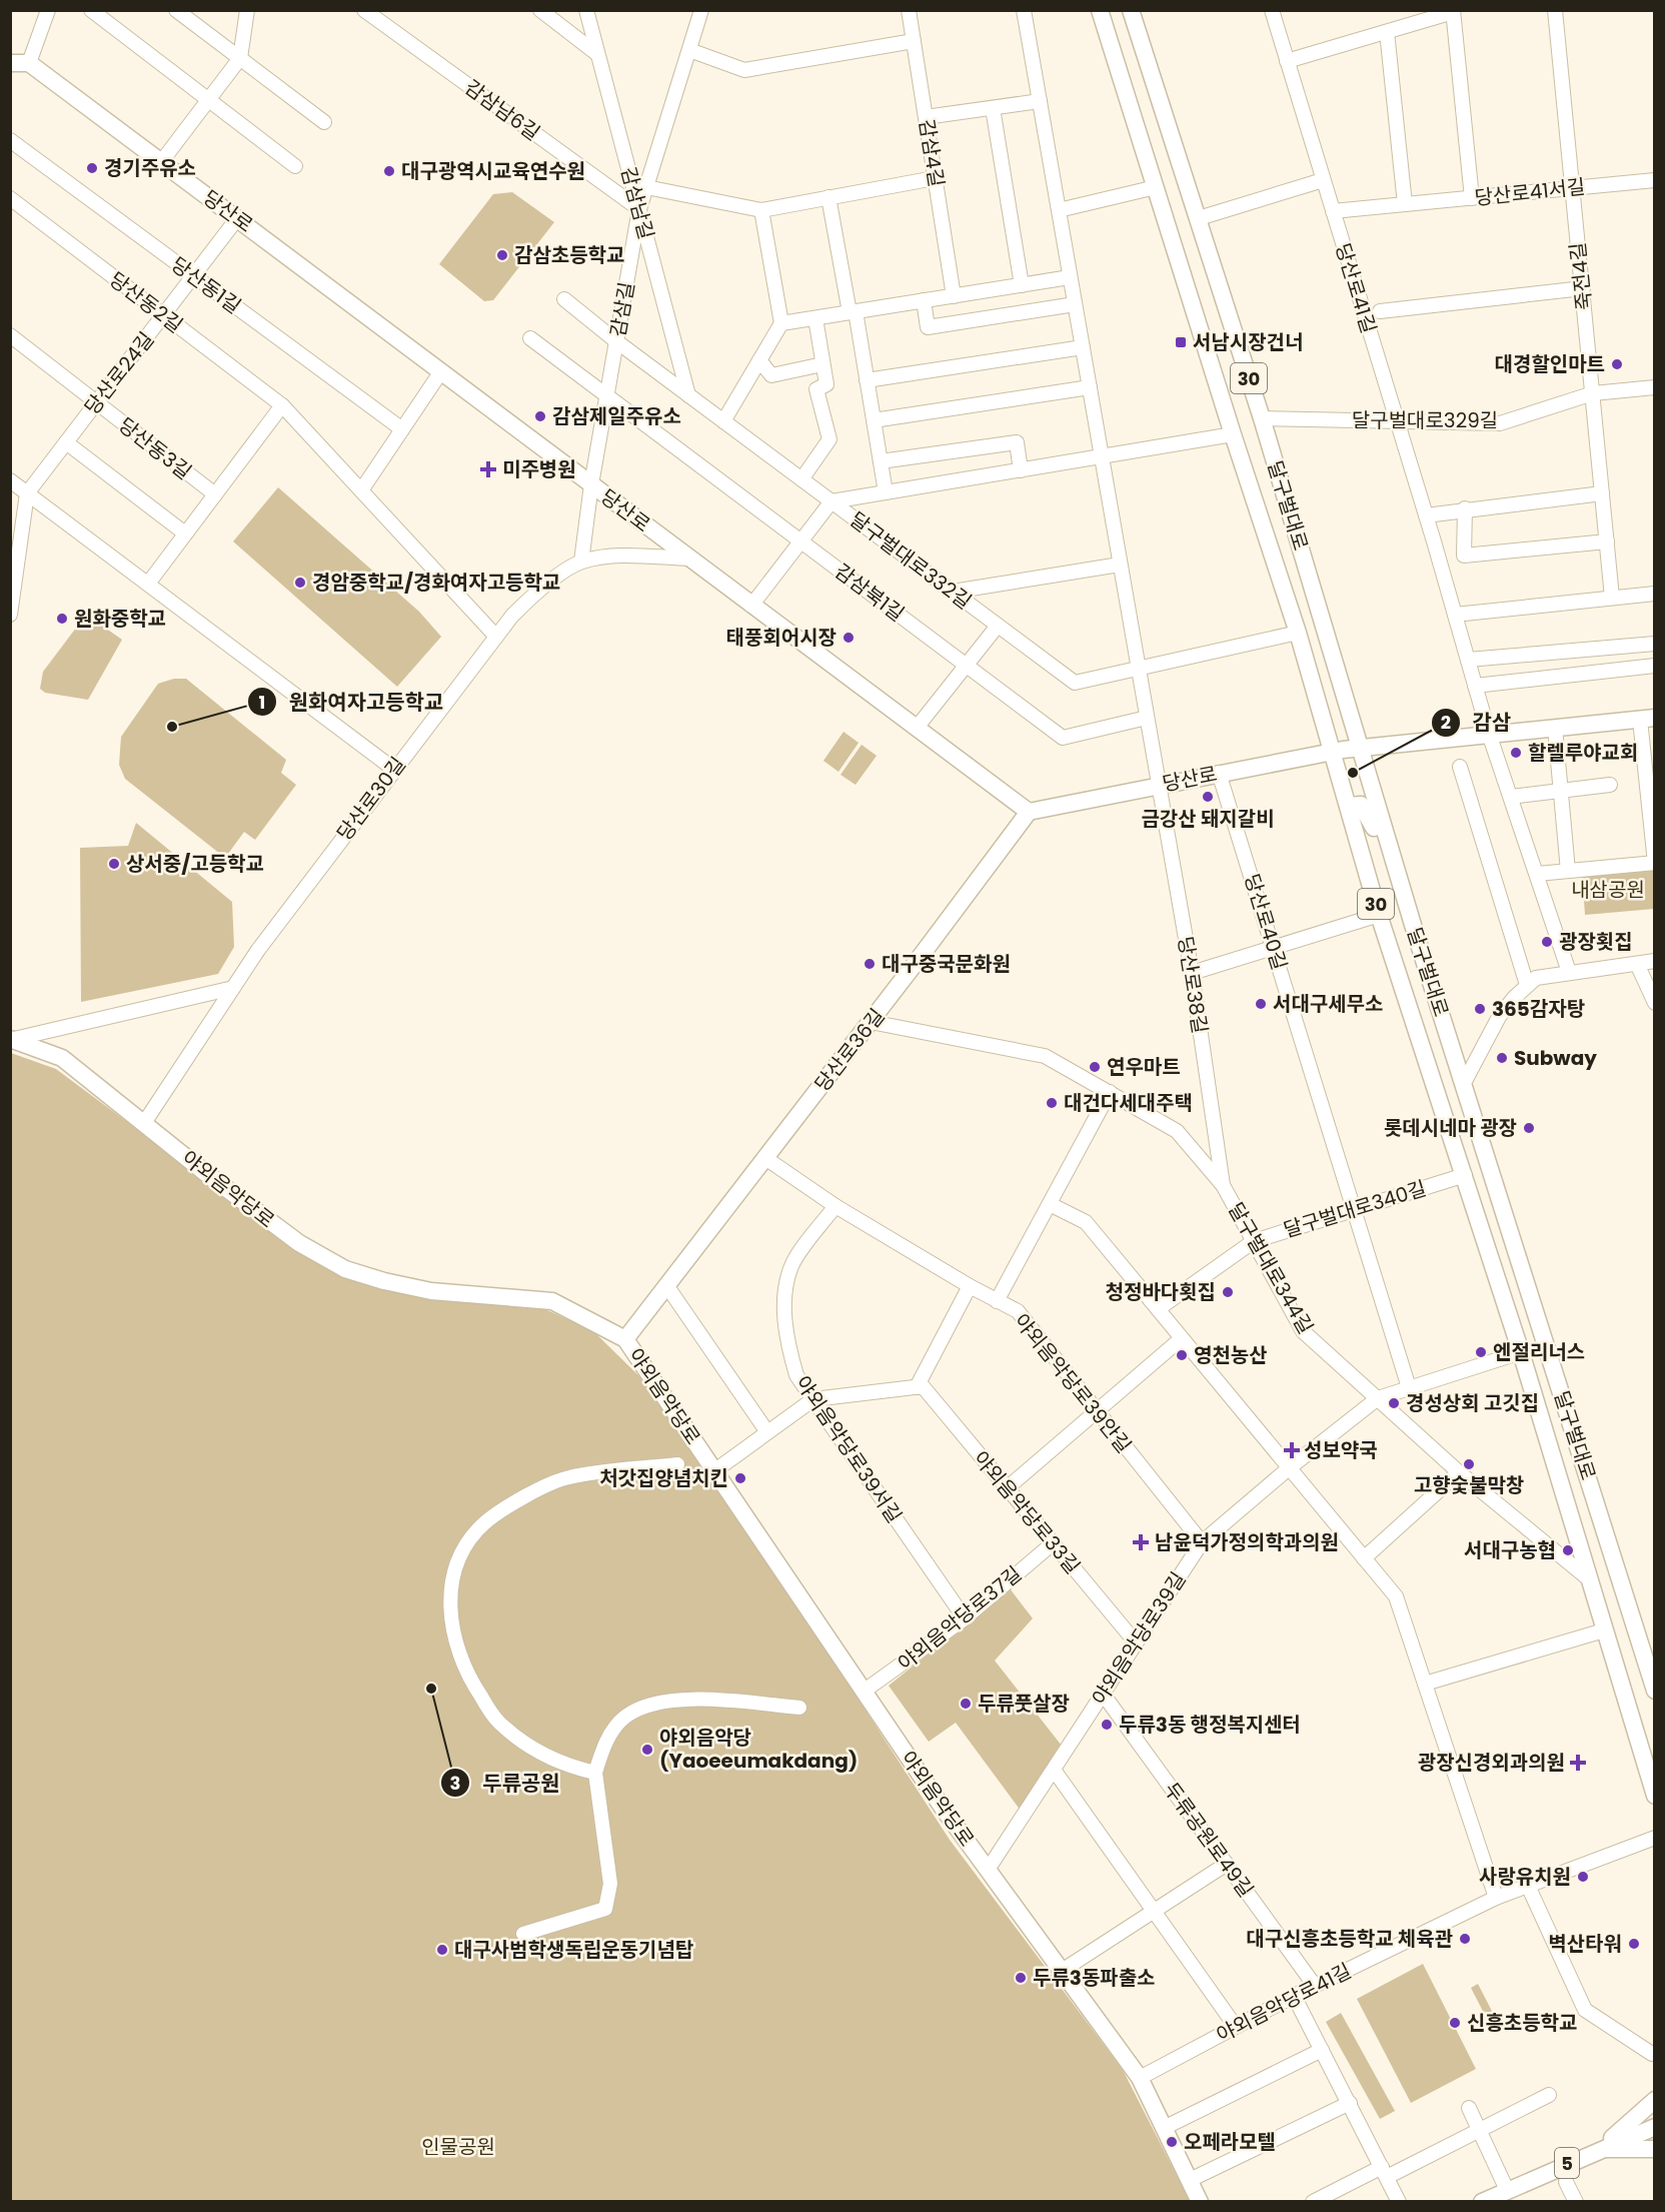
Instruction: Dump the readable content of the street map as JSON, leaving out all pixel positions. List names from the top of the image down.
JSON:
{
  "streets": {
    "main road": [
      "당산로",
      "30",
      "달구벌대로",
      "당산로36길",
      "야외음악당로",
      "5"
    ],
    "street": [
      "감삼남6길",
      "감삼4길",
      "당산로41서길",
      "감삼남길",
      "죽전4길",
      "당산동1길",
      "당산로41길",
      "당산동2길",
      "감삼길",
      "당산로24길",
      "달구벌대로329길",
      "당산동3길",
      "달구벌대로332길",
      "감삼북1길",
      "당산로30길",
      "당산로40길",
      "당산로38길",
      "달구벌대로340길",
      "달구벌대로344길",
      "야외음악당로39안길",
      "야외음악당로39서길",
      "야외음악당로33길",
      "야외음악당로37길",
      "야외음악당로39길",
      "두류공원로49길",
      "야외음악당로41길"
    ]
  },
  "crossings": [
    ["감삼남6길", "감삼남길"],
    ["감삼남6길", "감삼길"],
    ["당산로41서길", "죽전4길"],
    ["당산로41서길", "당산로41길"],
    ["감삼남길", "감삼길"],
    ["감삼남길", "달구벌대로332길"],
    ["당산로", "당산로41길"],
    ["당산로", "감삼길"],
    ["당산로", "당산로24길"],
    ["당산로", "달구벌대로"],
    ["당산로", "당산로40길"],
    ["당산로", "당산로38길"],
    ["당산로", "당산로36길"],
    ["죽전4길", "당산로41길"],
    ["죽전4길", "달구벌대로329길"],
    ["당산동1길", "당산로24길"],
    ["당산로41길", "달구벌대로329길"],
    ["당산동2길", "당산로24길"],
    ["당산동2길", "당산로30길"],
    ["감삼길", "달구벌대로332길"],
    ["감삼길", "감삼북1길"],
    ["당산로24길", "당산동3길"],
    ["달구벌대로329길", "달구벌대로"],
    ["달구벌대로", "달구벌대로332길"],
    ["달구벌대로", "달구벌대로340길"],
    ["달구벌대로", "달구벌대로344길"],
    ["달구벌대로", "야외음악당로39길"],
    ["달구벌대로332길", "당산로38길"],
    ["감삼북1길", "당산로38길"],
    ["당산로30길", "야외음악당로"],
    ["당산로40길", "달구벌대로340길"],
    ["당산로38길", "달구벌대로344길"],
    ["당산로36길", "야외음악당로"],
    ["당산로36길", "달구벌대로344길"],
    ["당산로36길", "야외음악당로39안길"],
    ["야외음악당로", "야외음악당로37길"],
    ["야외음악당로", "야외음악당로39길"],
    ["야외음악당로", "야외음악당로41길"],
    ["달구벌대로340길", "달구벌대로344길"],
    ["달구벌대로344길", "야외음악당로39길"],
    ["야외음악당로39안길", "야외음악당로39서길"],
    ["야외음악당로39안길", "야외음악당로33길"],
    ["야외음악당로39안길", "야외음악당로39길"],
    ["야외음악당로39서길", "야외음악당로33길"],
    ["야외음악당로39서길", "야외음악당로37길"],
    ["야외음악당로33길", "야외음악당로37길"],
    ["야외음악당로33길", "야외음악당로39길"],
    ["야외음악당로39길", "두류공원로49길"],
    ["두류공원로49길", "야외음악당로41길"]
  ],
  "parks": ["내삼공원", "인물공원"],
  "places": {
    "other": [
      "경기주유소",
      "대구광역시교육연수원",
      "감삼초등학교",
      "대경할인마트",
      "감삼제일주유소",
      "경암중학교/경화여자고등학교",
      "원화중학교",
      "태풍회어시장",
      "원화여자고등학교",
      "할렐루야교회",
      "감삼",
      "금강산 돼지갈비",
      "상서중/고등학교",
      "광장횟집",
      "대구중국문화원",
      "서대구세무소",
      "365감자탕",
      "Subway",
      "연우마트",
      "대건다세대주택",
      "롯데시네마 광장",
      "청정바다횟집",
      "엔절리너스",
      "영천농산",
      "경성상회 고깃집",
      "고향숯불막창",
      "처갓집양념치킨",
      "서대구농협",
      "두류공원",
      "두류풋살장",
      "두류3동 행정복지센터",
      "야외음악당 (Yaoeeumakdang)",
      "사랑유치원",
      "대구신흥초등학교 체육관",
      "벽산타워",
      "대구사범학생독립운동기념탑",
      "두류3동파출소",
      "신흥초등학교",
      "오페라모텔"
    ],
    "transit": ["서남시장건너"],
    "health": [
      "미주병원",
      "성보약국",
      "남윤덕가정의학과의원",
      "광장신경외과의원"
    ]
  }
}
